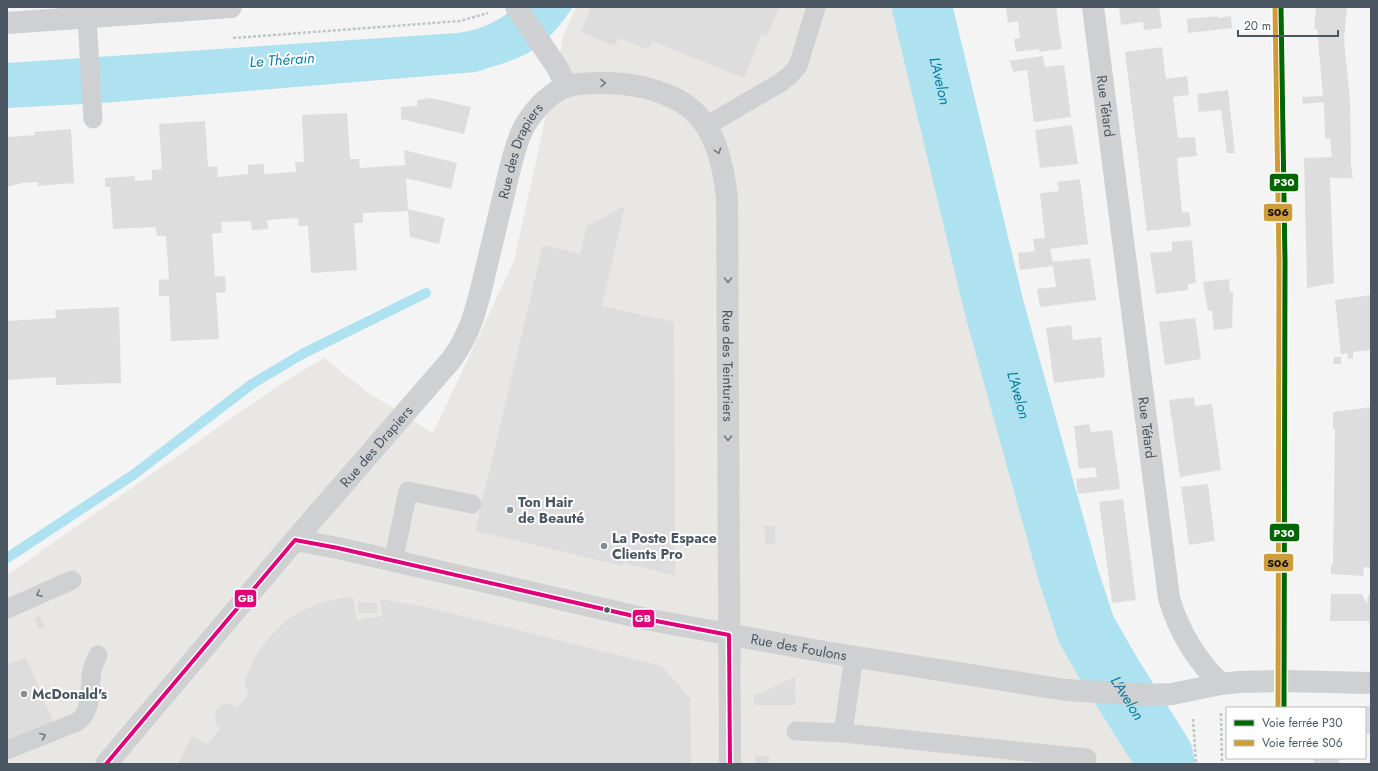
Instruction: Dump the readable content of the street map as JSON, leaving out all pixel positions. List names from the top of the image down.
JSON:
{
  "streets": {
    "street": [
      "Rue Tétard",
      "Rue des Drapiers",
      "Rue des Teinturiers",
      "Rue des Foulons"
    ]
  },
  "crossings": [
    ["Rue Tétard", "Rue des Foulons"],
    ["Rue des Drapiers", "Rue des Teinturiers"],
    ["Rue des Drapiers", "Rue des Foulons"],
    ["Rue des Teinturiers", "Rue des Foulons"]
  ],
  "one_way": ["Rue des Teinturiers"],
  "water": ["Le Thérain", "L'Avelon"],
  "places": ["Ton Hair de Beauté", "La Poste Espace Clients Pro", "McDonald's"],
  "lines": ["rail line P30", "rail line S06", "transit line GB"],
  "legend": ["Voie ferrée P30", "Voie ferrée S06"],
  "scale_bar": "20 m"
}
